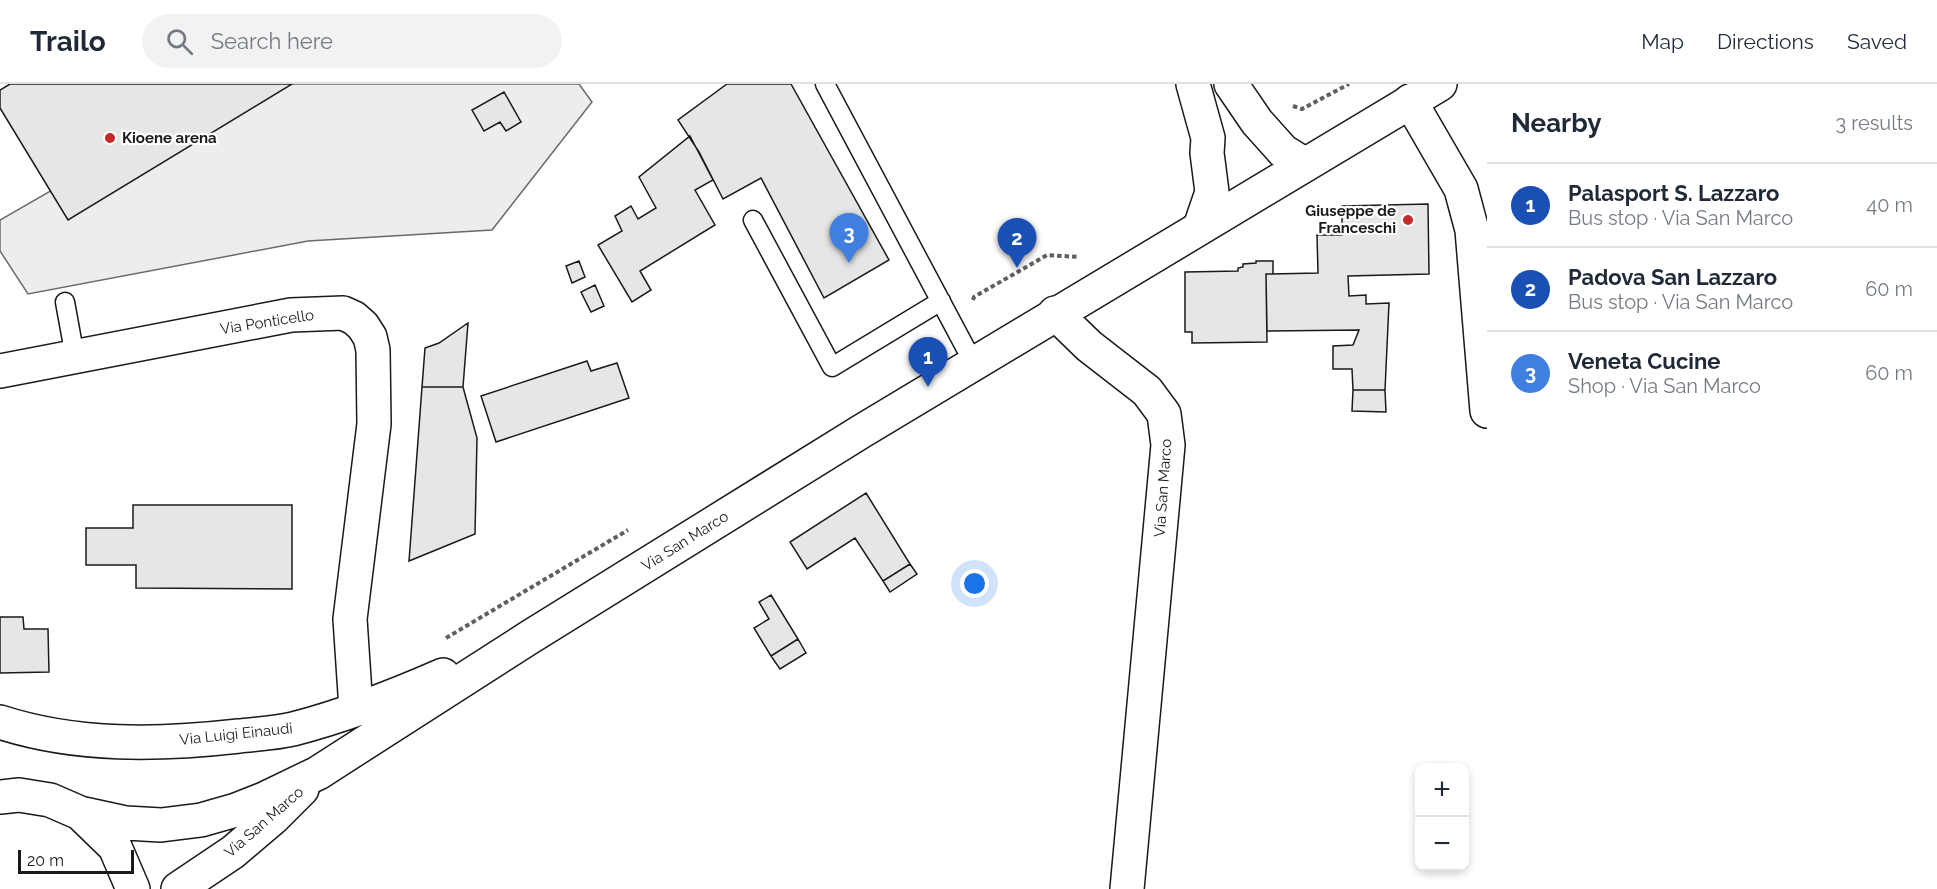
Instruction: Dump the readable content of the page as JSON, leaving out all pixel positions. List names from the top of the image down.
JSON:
{
  "streets": {
    "street": ["Via Ponticello", "Via San Marco", "Via Luigi Einaudi"]
  },
  "crossings": [
    ["Via Ponticello", "Via Luigi Einaudi"],
    ["Via San Marco", "Via Luigi Einaudi"]
  ],
  "places": ["Kioene arena", "Giuseppe de Franceschi"],
  "scale_bar": "20 m",
  "page": {
    "header": "Trailo",
    "search": "Search here",
    "nav": ["Map", "Directions", "Saved"],
    "heading": ["Nearby", "3 results"],
    "list": [
      {
        "mark": "1",
        "name": "Palasport S. Lazzaro",
        "note": "Bus stop · Via San Marco",
        "value": "40 m"
      },
      {
        "mark": "2",
        "name": "Padova San Lazzaro",
        "note": "Bus stop · Via San Marco",
        "value": "60 m"
      },
      {
        "mark": "3",
        "name": "Veneta Cucine",
        "note": "Shop · Via San Marco",
        "value": "60 m"
      }
    ],
    "pins": ["3", "2", "1"],
    "map_buttons": ["+", "−"],
    "scale": "20 m"
  }
}
